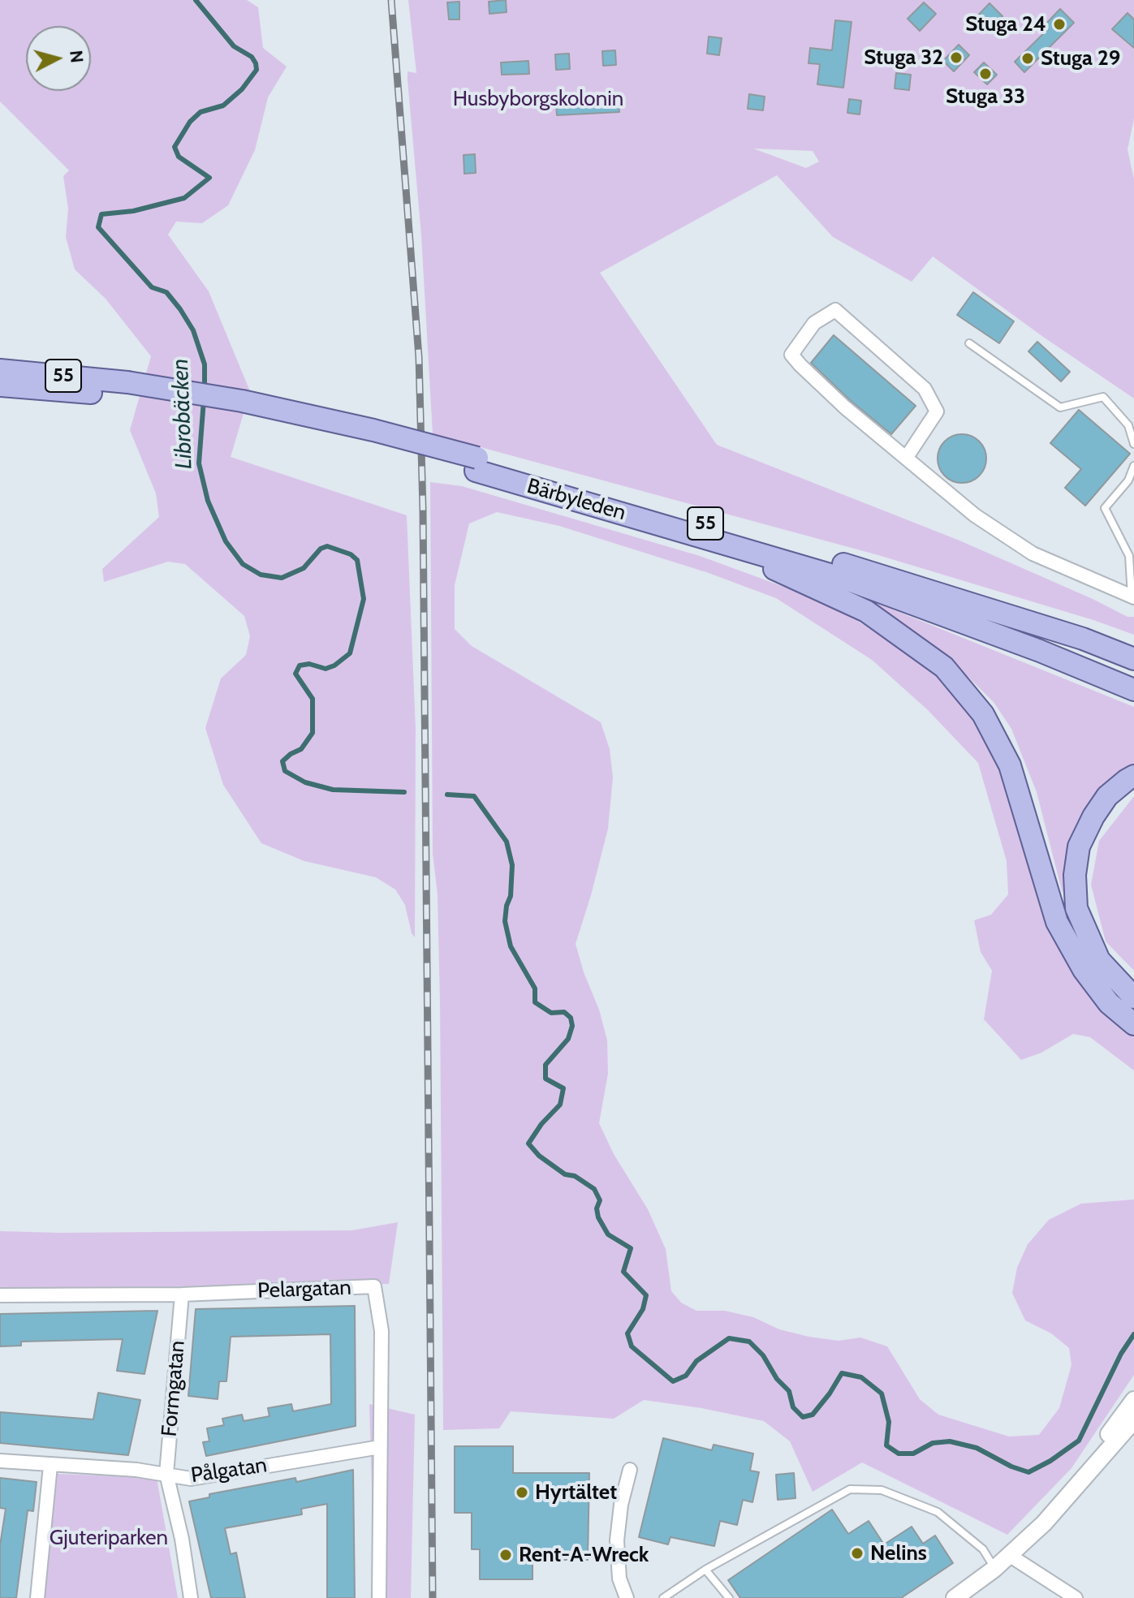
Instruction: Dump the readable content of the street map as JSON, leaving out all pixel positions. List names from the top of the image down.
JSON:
{
  "streets": {
    "main road": ["55", "Bärbyleden"],
    "street": ["Pelargatan", "Formgatan", "Pålgatan"]
  },
  "crossings": [
    ["Pelargatan", "Formgatan"],
    ["Pelargatan", "Pålgatan"],
    ["Formgatan", "Pålgatan"]
  ],
  "water": ["Librobäcken"],
  "parks": ["Husbyborgskolonin", "Gjuteriparken"],
  "places": [
    "Stuga 24",
    "Stuga 32",
    "Stuga 29",
    "Stuga 33",
    "Hyrtältet",
    "Nelins",
    "Rent-A-Wreck"
  ],
  "north": "right"
}
